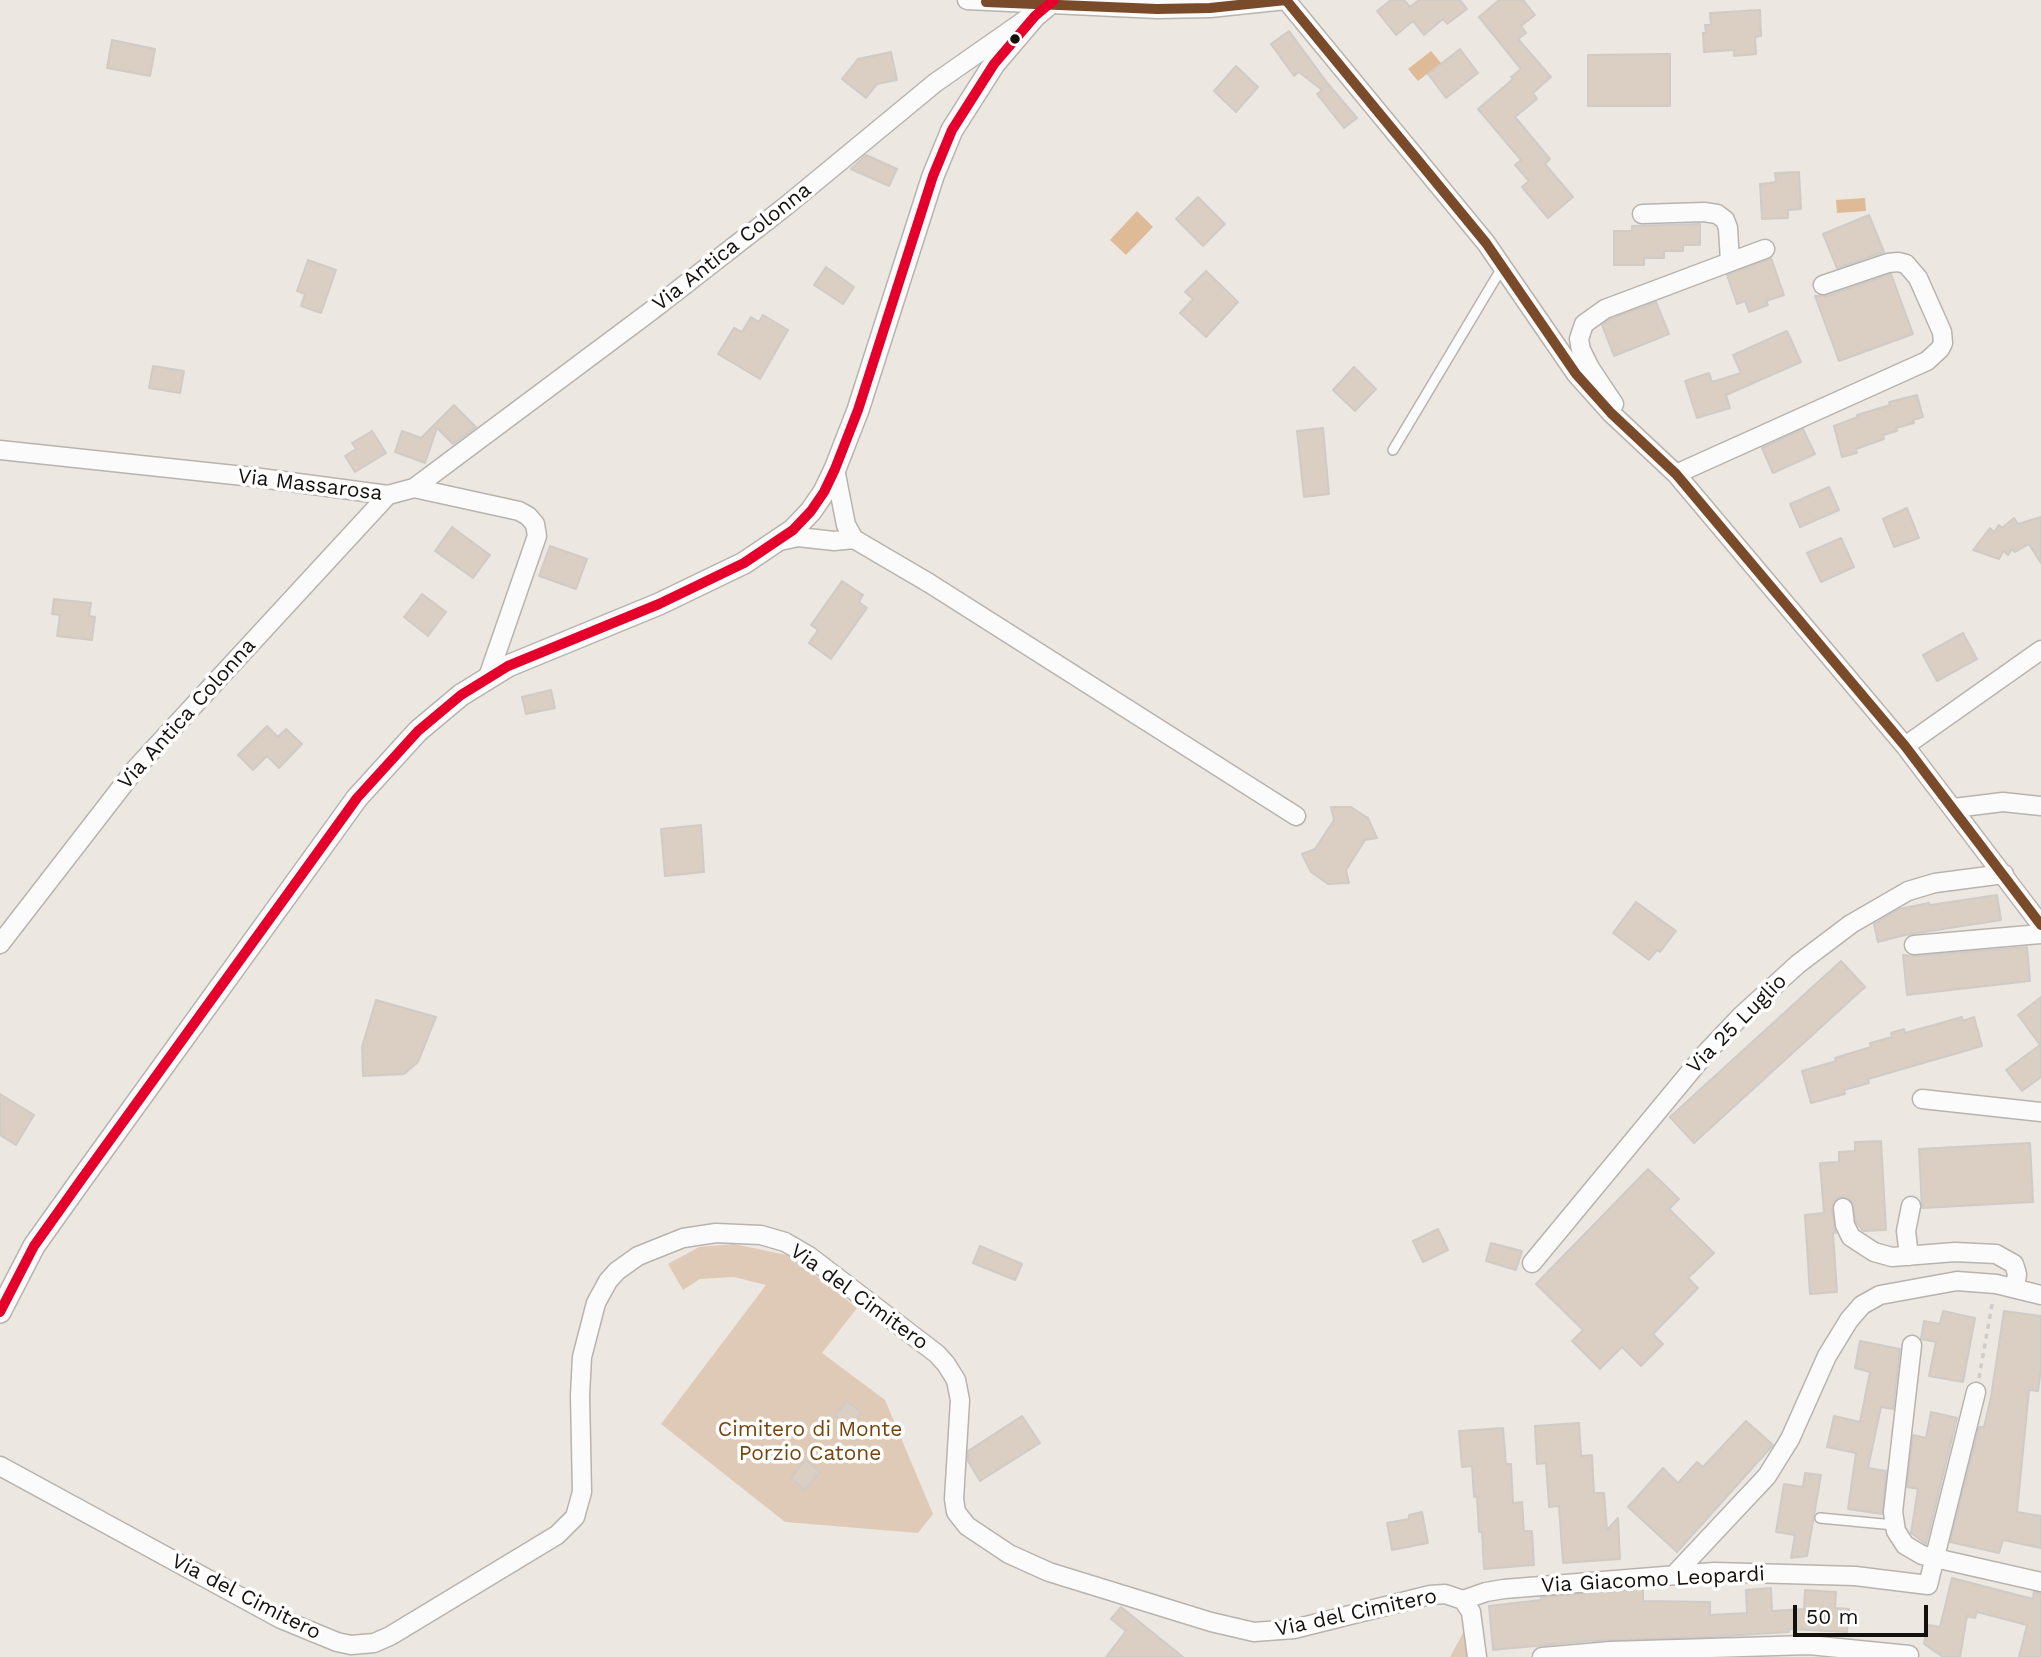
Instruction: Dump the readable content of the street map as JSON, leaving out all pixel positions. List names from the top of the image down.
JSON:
{
  "streets": {
    "street": [
      "Via Antica Colonna",
      "Via Massarosa",
      "Via 25 Luglio",
      "Via del Cimitero",
      "Via Giacomo Leopardi"
    ]
  },
  "crossings": [
    ["Via Antica Colonna", "Via Massarosa"],
    ["Via del Cimitero", "Via Giacomo Leopardi"]
  ],
  "parks": ["Cimitero di Monte Porzio Catone"],
  "scale_bar": "50 m"
}
